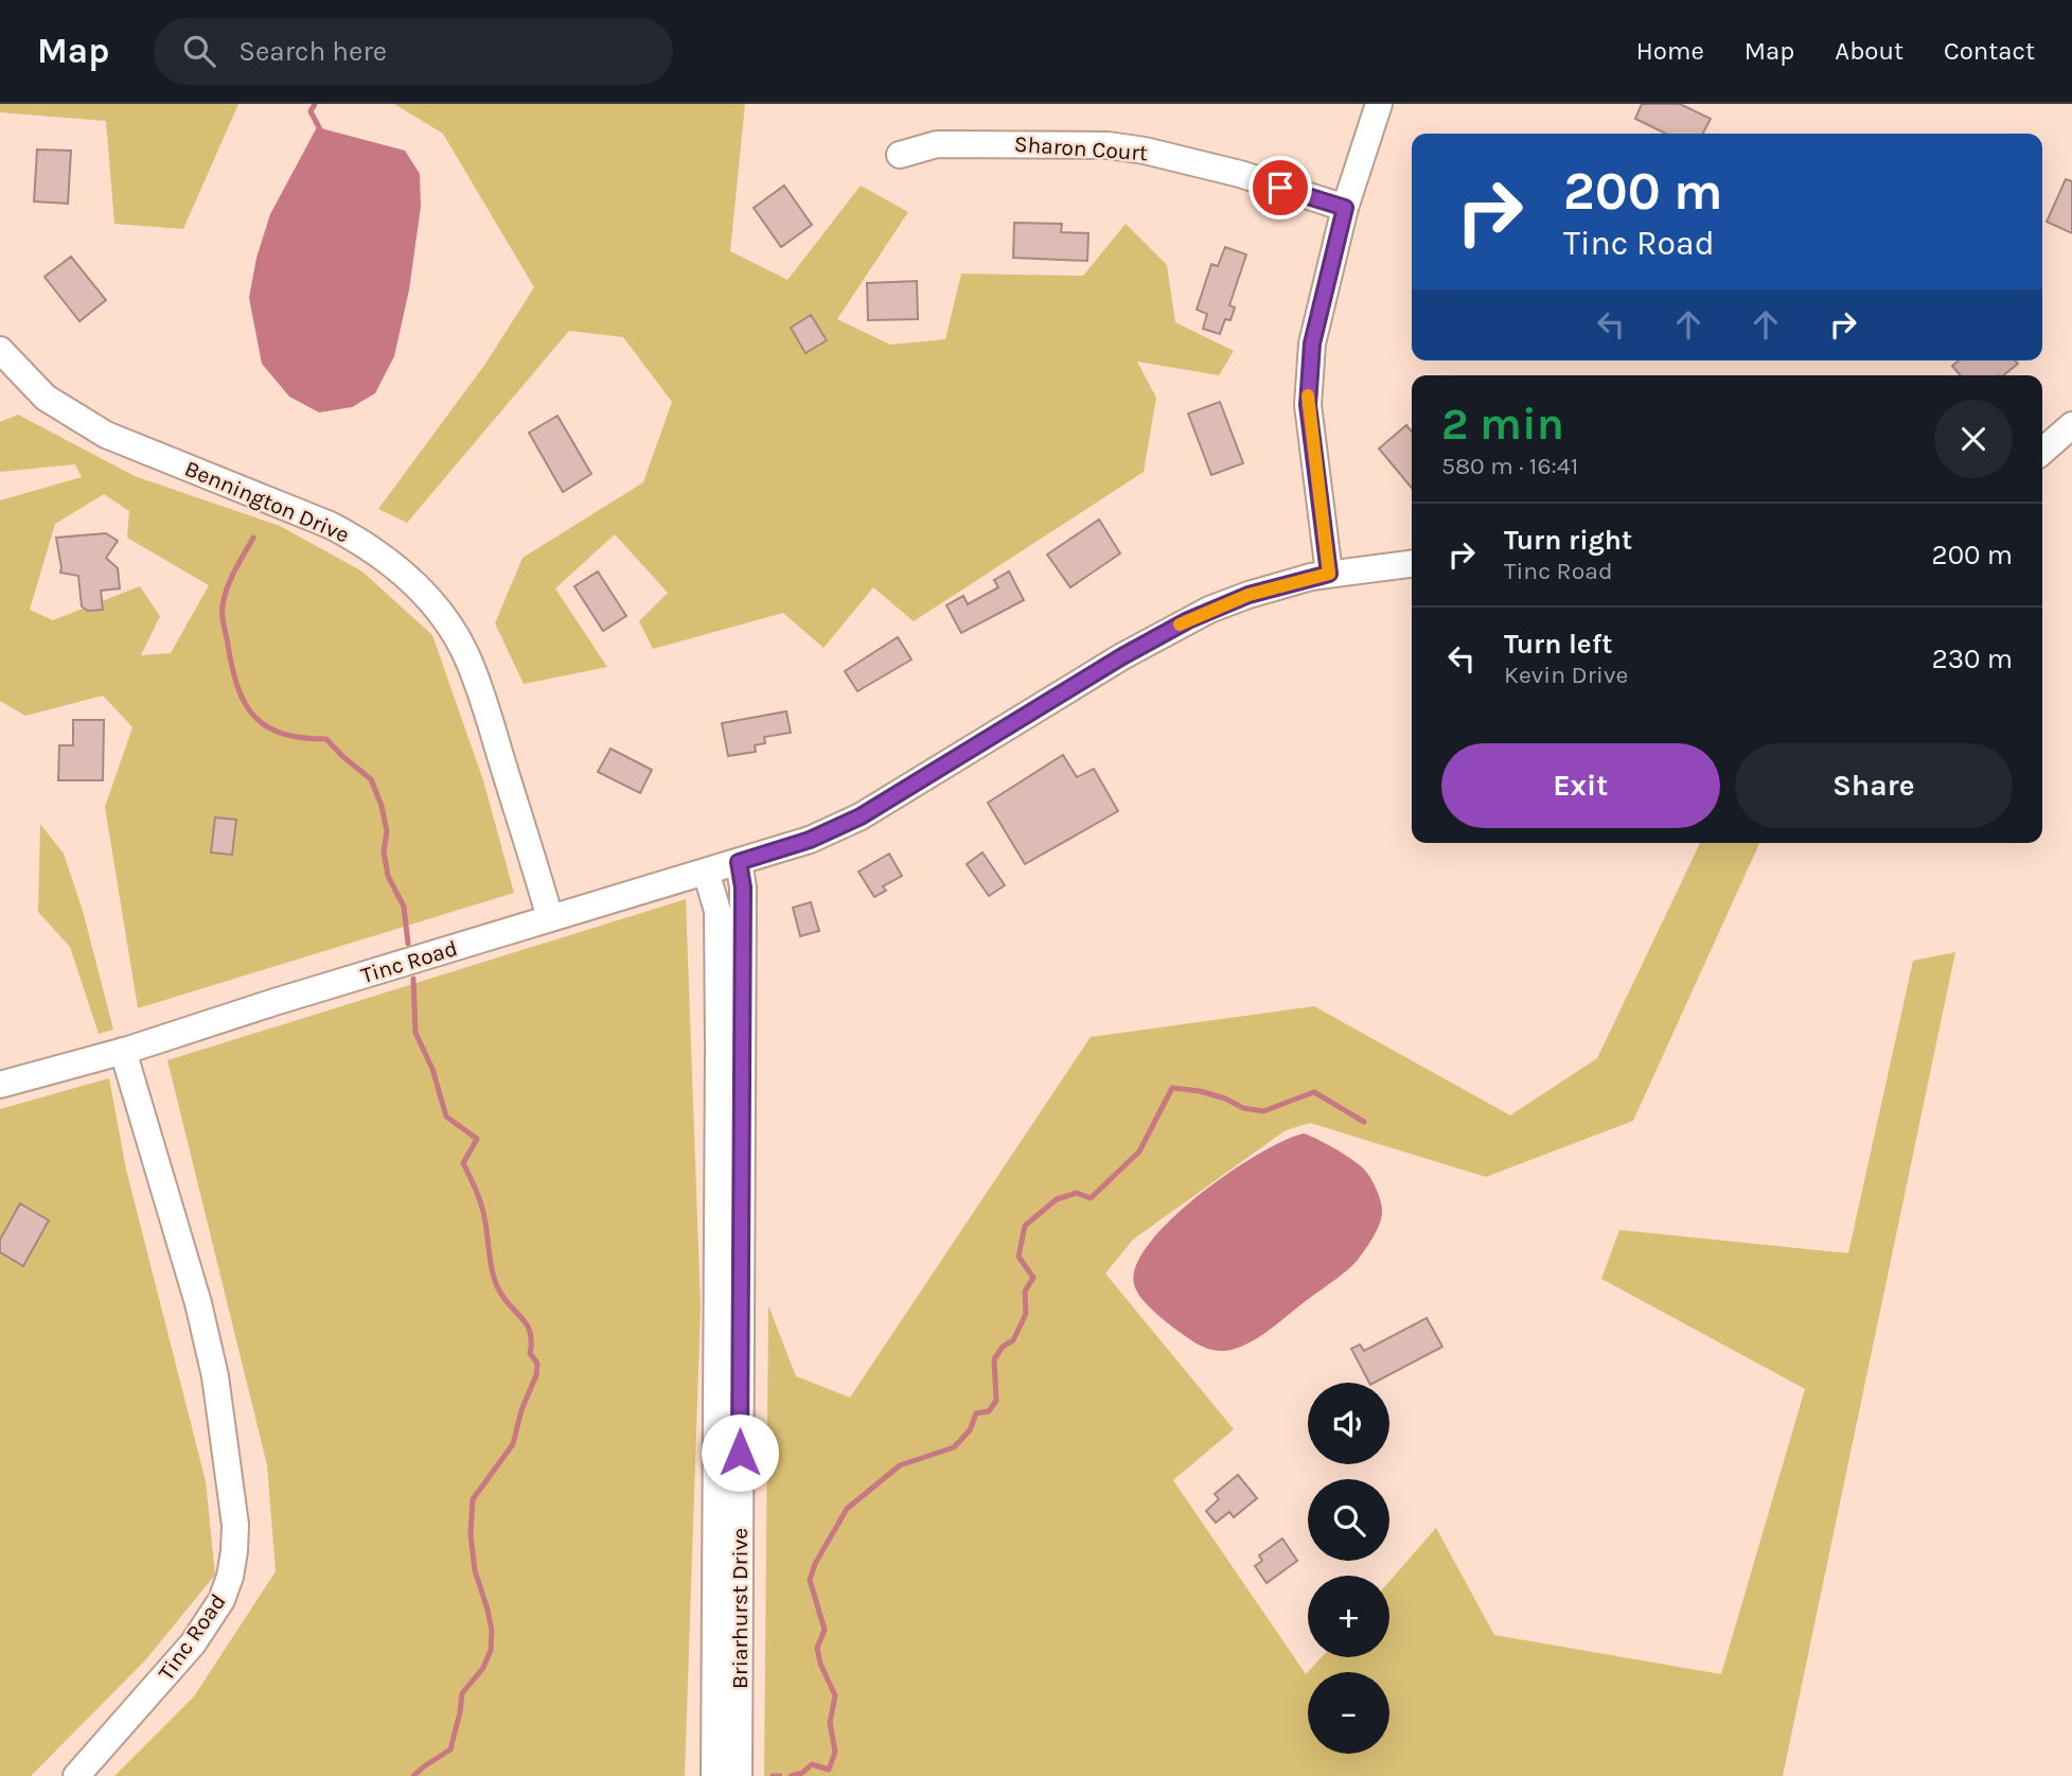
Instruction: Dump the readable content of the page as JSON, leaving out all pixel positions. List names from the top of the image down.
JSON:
{
  "streets": {
    "street": [
      "Sharon Court",
      "Bennington Drive",
      "Tinc Road",
      "Briarhurst Drive"
    ]
  },
  "crossings": [
    ["Bennington Drive", "Tinc Road"],
    ["Tinc Road", "Briarhurst Drive"]
  ],
  "page": {
    "header": "Map",
    "search": "Search here",
    "nav": [
      "Home",
      "Map",
      "About",
      "Contact"
    ],
    "turn": ["200 m", "Tinc Road"],
    "heading": ["2 min", "580 m · 16:41"],
    "list": [
      {
        "name": "Turn right",
        "note": "Tinc Road",
        "value": "200 m"
      },
      {
        "name": "Turn left",
        "note": "Kevin Drive",
        "value": "230 m"
      }
    ],
    "buttons": ["Exit", "Share"],
    "map_buttons": ["+", "−"]
  }
}
